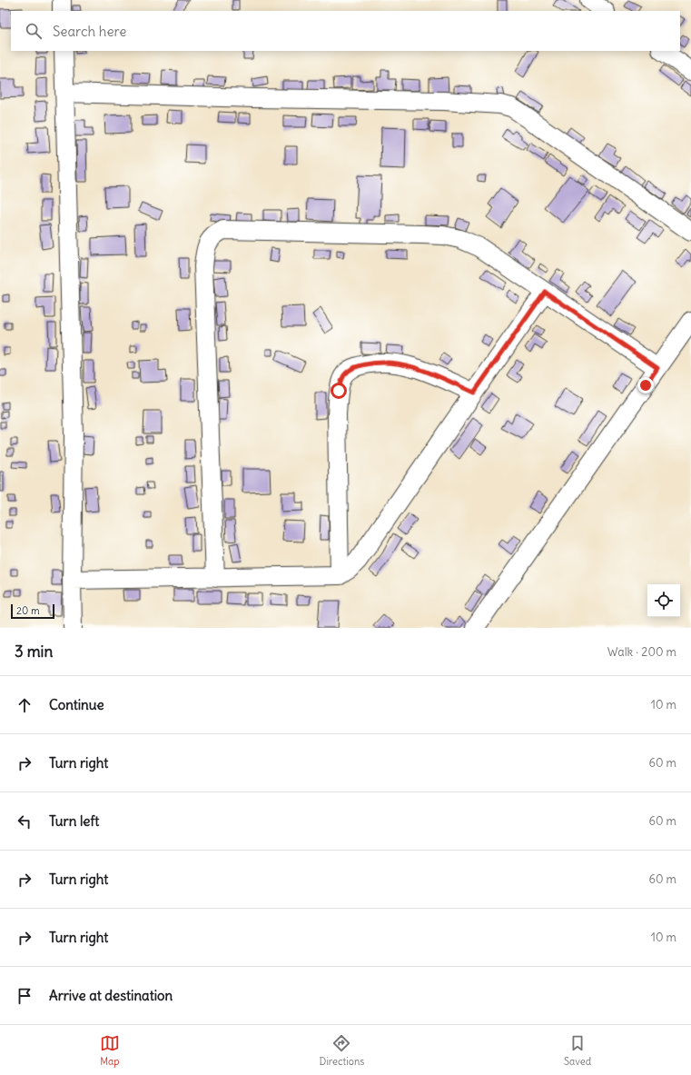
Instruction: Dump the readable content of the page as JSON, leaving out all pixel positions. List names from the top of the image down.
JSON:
{
  "scale_bar": "20 m",
  "page": {
    "search": "Search here",
    "scale": "20 m",
    "heading": ["3 min", "Walk · 200 m"],
    "list": [
      ["Continue", "10 m"],
      ["Turn right", "60 m"],
      ["Turn left", "60 m"],
      ["Turn right", "60 m"],
      ["Turn right", "10 m"],
      "Arrive at destination"
    ],
    "nav": ["Map", "Directions", "Saved"]
  }
}
